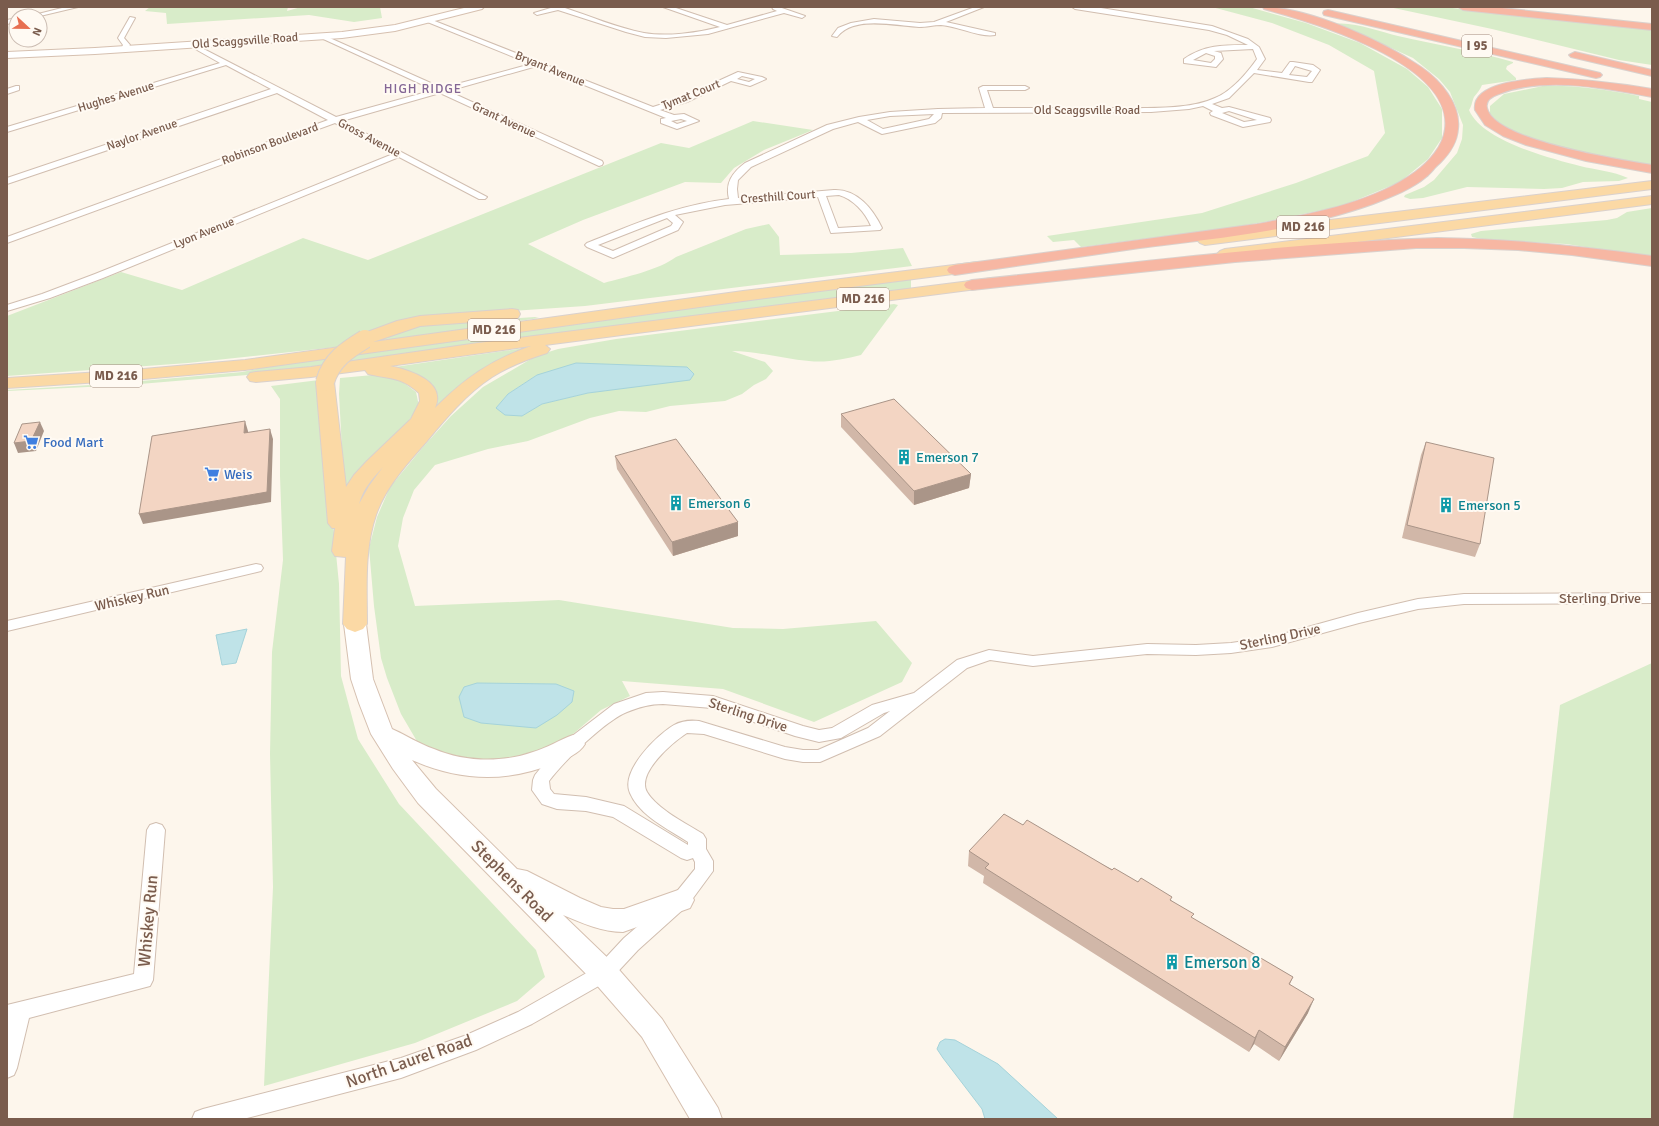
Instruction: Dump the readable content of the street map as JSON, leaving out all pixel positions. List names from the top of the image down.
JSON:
{
  "streets": {
    "highway": ["I 95"],
    "main road": ["MD 216"],
    "street": [
      "Old Scaggsville Road",
      "Bryant Avenue",
      "Tymat Court",
      "Hughes Avenue",
      "Grant Avenue",
      "Naylor Avenue",
      "Gross Avenue",
      "Robinson Boulevard",
      "Cresthill Court",
      "Lyon Avenue",
      "Whiskey Run",
      "Sterling Drive",
      "Stephens Road",
      "North Laurel Road"
    ]
  },
  "crossings": [
    ["Old Scaggsville Road", "Bryant Avenue"],
    ["Old Scaggsville Road", "Grant Avenue"],
    ["Old Scaggsville Road", "Gross Avenue"],
    ["Old Scaggsville Road", "Cresthill Court"],
    ["Bryant Avenue", "Tymat Court"],
    ["Bryant Avenue", "Robinson Boulevard"],
    ["Hughes Avenue", "Gross Avenue"],
    ["Grant Avenue", "Robinson Boulevard"],
    ["Naylor Avenue", "Gross Avenue"],
    ["Gross Avenue", "Robinson Boulevard"],
    ["Gross Avenue", "Lyon Avenue"],
    ["Sterling Drive", "Stephens Road"],
    ["Sterling Drive", "North Laurel Road"],
    ["Stephens Road", "North Laurel Road"]
  ],
  "districts": ["HIGH RIDGE"],
  "places": {
    "supermarket": ["Food Mart", "Weis"],
    "building": [
      "Emerson 7",
      "Emerson 6",
      "Emerson 5",
      "Emerson 8"
    ]
  },
  "north": "right"
}
